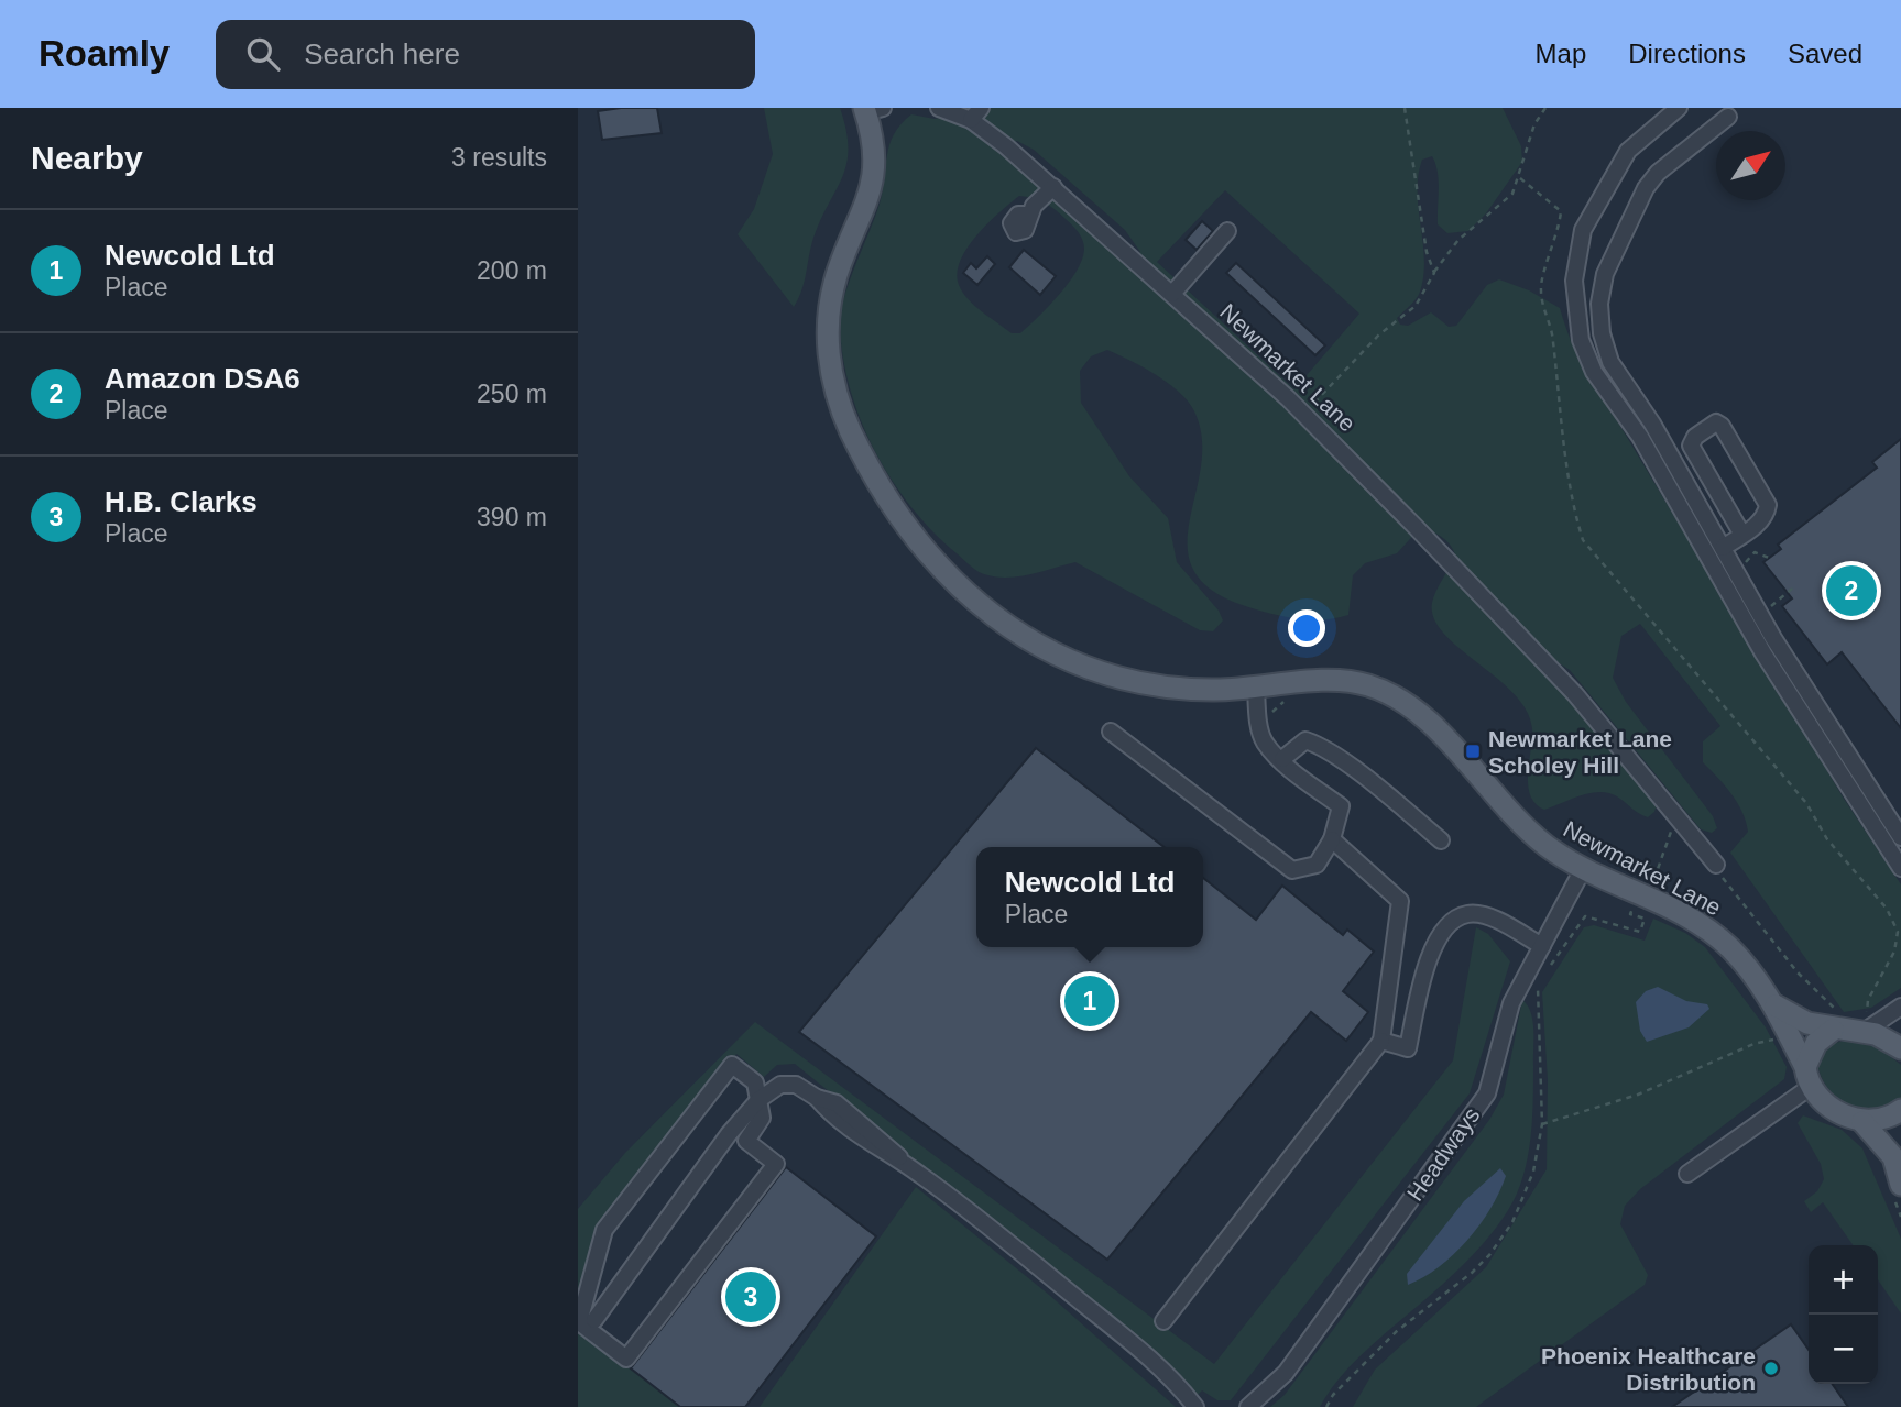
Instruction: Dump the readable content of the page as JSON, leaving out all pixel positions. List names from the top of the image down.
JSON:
{
  "streets": {
    "main road": ["Newmarket Lane"],
    "street": ["Headways"]
  },
  "crossings": [
    ["Newmarket Lane", "Headways"]
  ],
  "places": {
    "transit": ["Newmarket Lane Scholey Hill"],
    "other": ["Phoenix Healthcare Distribution"]
  },
  "north": "top right",
  "page": {
    "header": "Roamly",
    "search": "Search here",
    "nav": ["Map", "Directions", "Saved"],
    "heading": ["Nearby", "3 results"],
    "list": [
      {
        "mark": "1",
        "name": "Newcold Ltd",
        "note": "Place",
        "value": "200 m"
      },
      {
        "mark": "2",
        "name": "Amazon DSA6",
        "note": "Place",
        "value": "250 m"
      },
      {
        "mark": "3",
        "name": "H.B. Clarks",
        "note": "Place",
        "value": "390 m"
      }
    ],
    "pins": ["2", "1", "3"],
    "popup": ["Newcold Ltd", "Place"],
    "map_buttons": ["+", "−"]
  }
}
